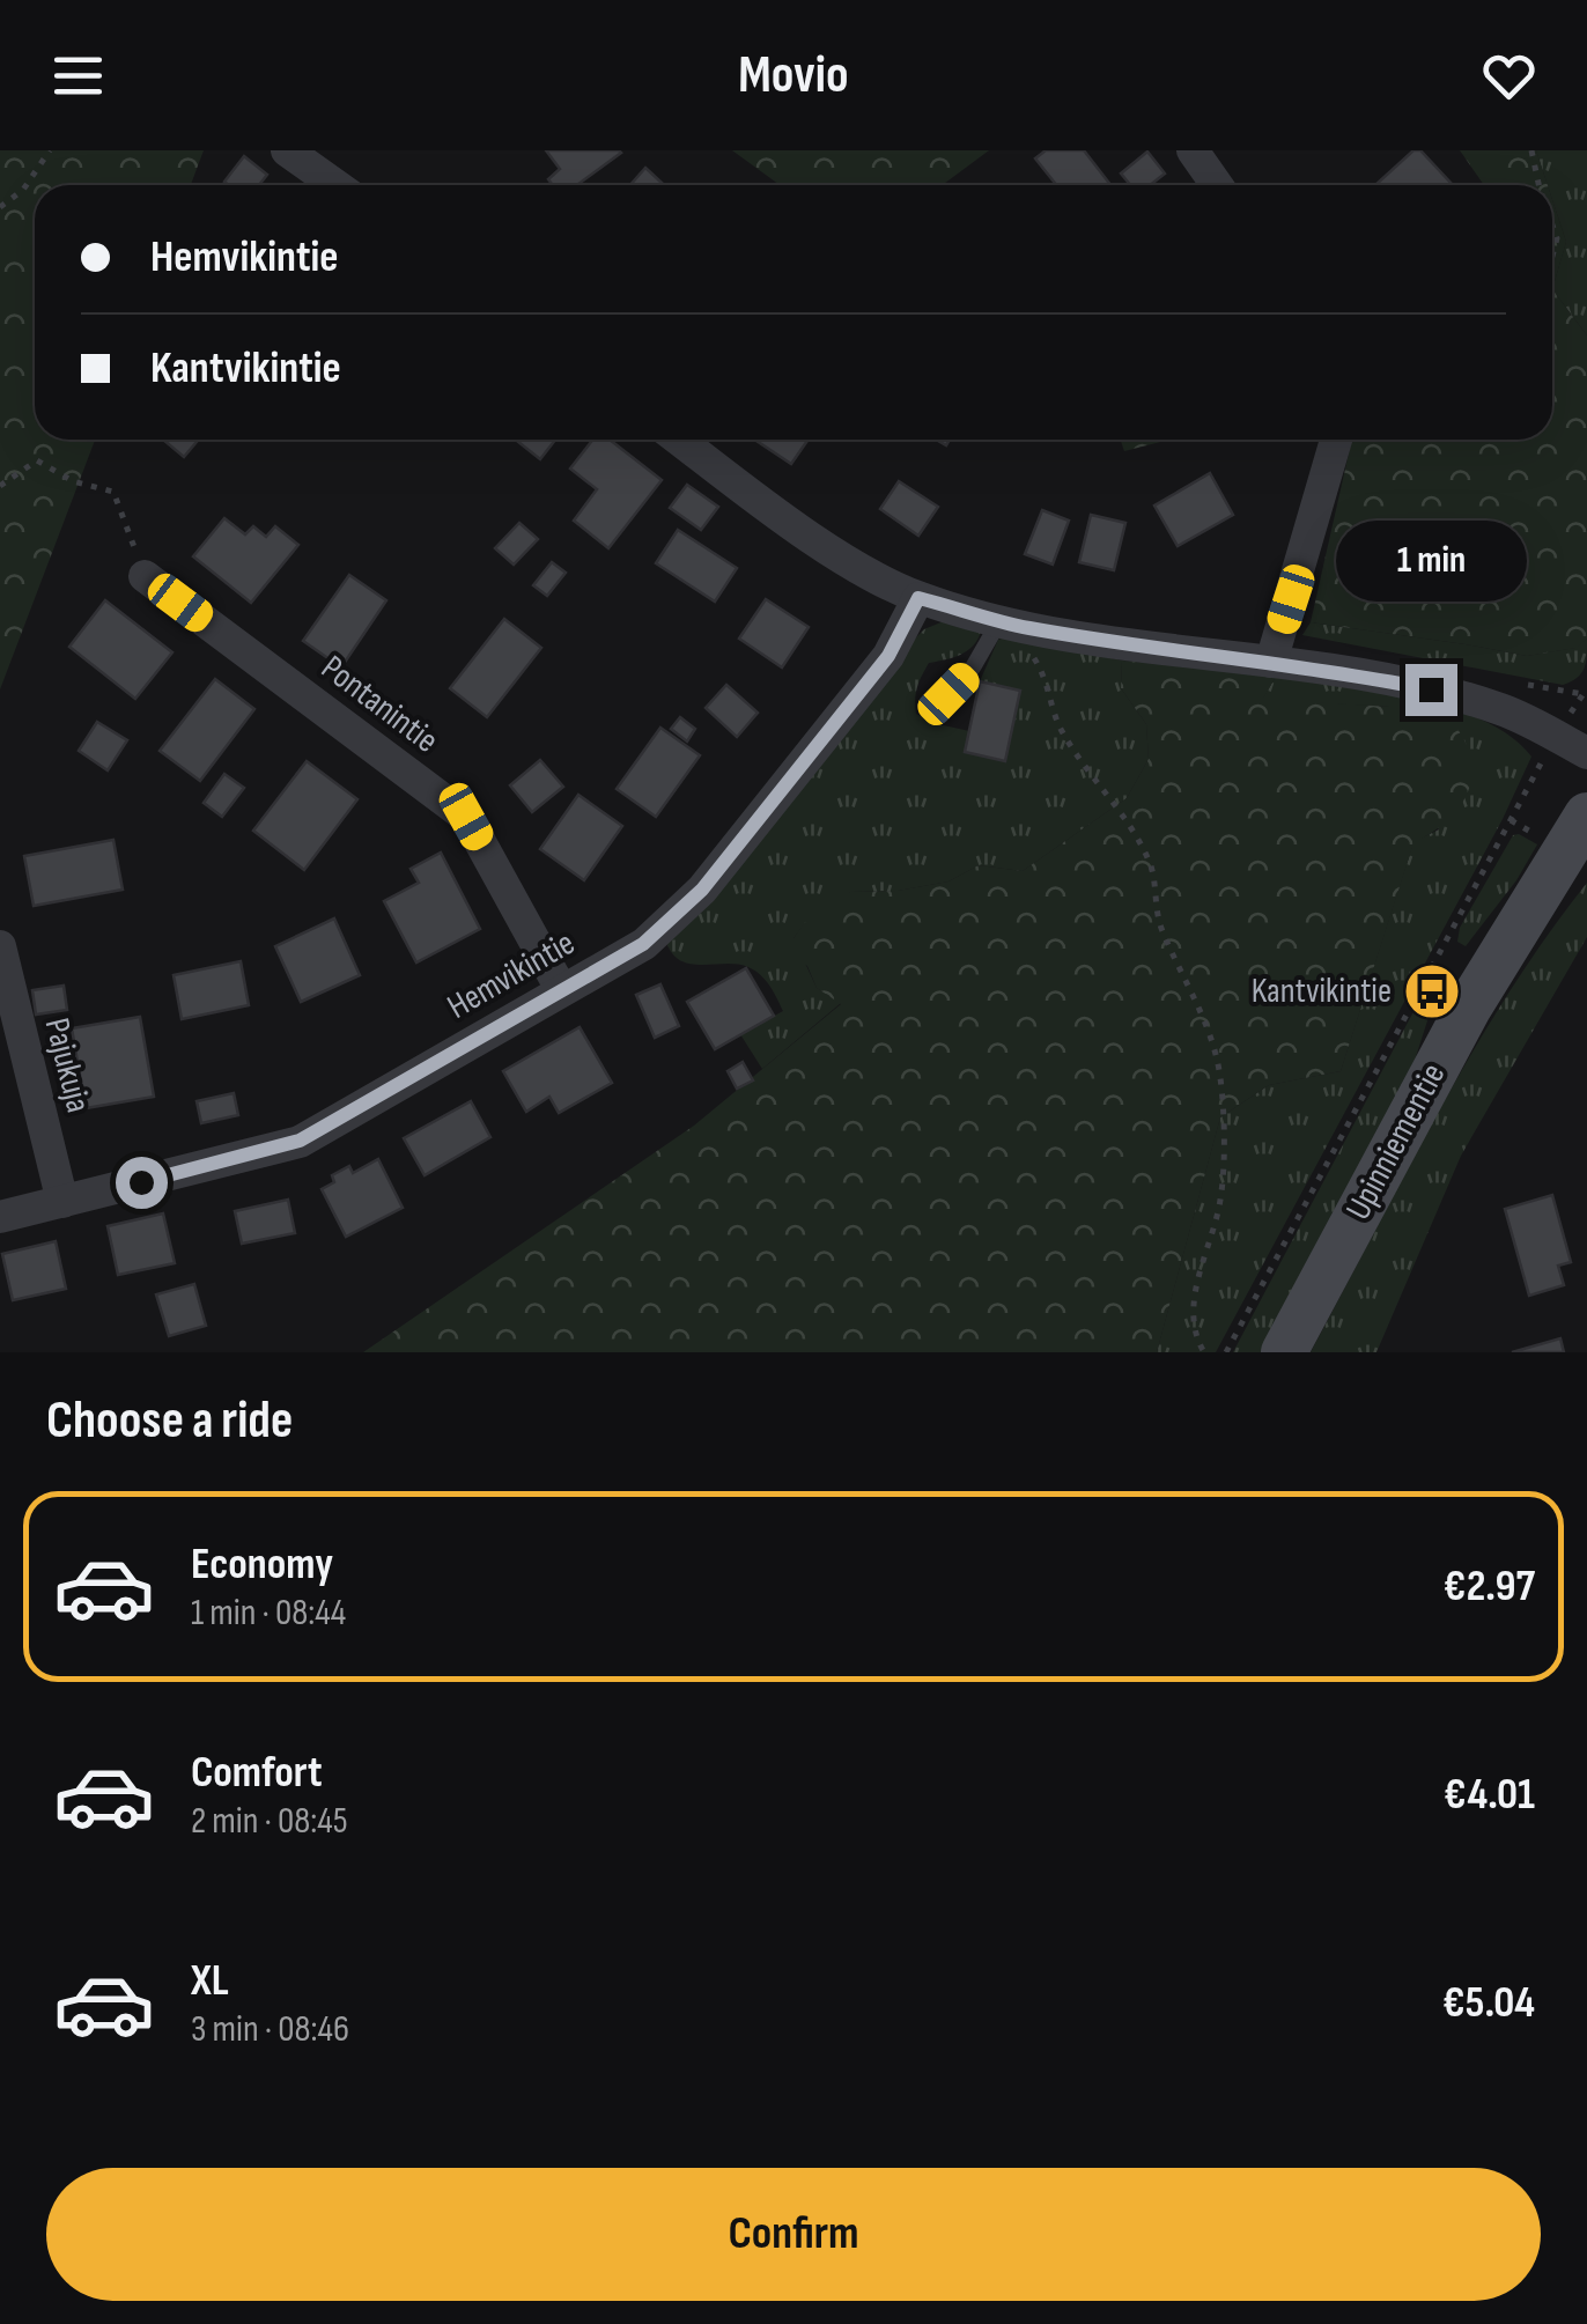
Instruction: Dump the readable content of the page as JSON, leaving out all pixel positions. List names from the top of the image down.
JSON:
{
  "streets": {
    "street": [
      "Pontanintie",
      "Hemvikintie",
      "Pajukuja",
      "Upinniementie"
    ]
  },
  "crossings": [
    ["Pontanintie", "Hemvikintie"],
    ["Hemvikintie", "Pajukuja"]
  ],
  "places": {
    "bus stop": ["Kantvikintie"]
  },
  "page": {
    "header": "Movio",
    "banner": ["Hemvikintie", "Kantvikintie"],
    "bubble": "1 min",
    "heading": "Choose a ride",
    "list": [
      {
        "name": "Economy",
        "note": "1 min · 08:44",
        "value": "€2.97"
      },
      {
        "name": "Comfort",
        "note": "2 min · 08:45",
        "value": "€4.01"
      },
      {
        "name": "XL",
        "note": "3 min · 08:46",
        "value": "€5.04"
      }
    ],
    "buttons": "Confirm"
  }
}
